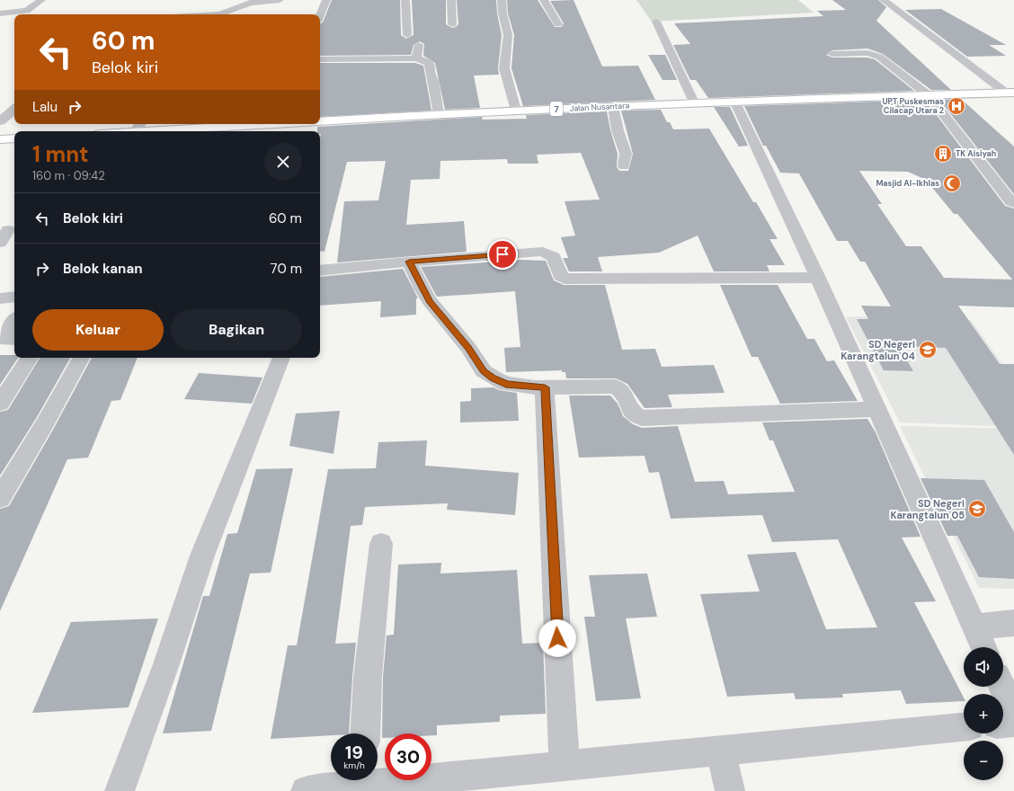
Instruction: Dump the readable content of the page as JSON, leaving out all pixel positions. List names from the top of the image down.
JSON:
{
  "streets": {
    "highway": ["Jalan Nusantara", "7"]
  },
  "places": {
    "hospital": ["UPT Puskesmas Cilacap Utara 2"],
    "building": ["TK Aisiyah"],
    "mosque": ["Masjid Al-Ikhlas"],
    "school or university": ["SD Negeri Karangtalun 04", "SD Negeri Karangtalun 05"]
  },
  "page": {
    "turn": ["60 m", "Belok kiri"],
    "then": "Lalu",
    "heading": ["1 mnt", "160 m · 09:42"],
    "list": [
      {
        "name": "Belok kiri",
        "value": "60 m"
      },
      {
        "name": "Belok kanan",
        "value": "70 m"
      }
    ],
    "buttons": ["Keluar", "Bagikan"],
    "map_buttons": ["+", "−"],
    "speed": "19 km/h",
    "limit": "30"
  }
}
